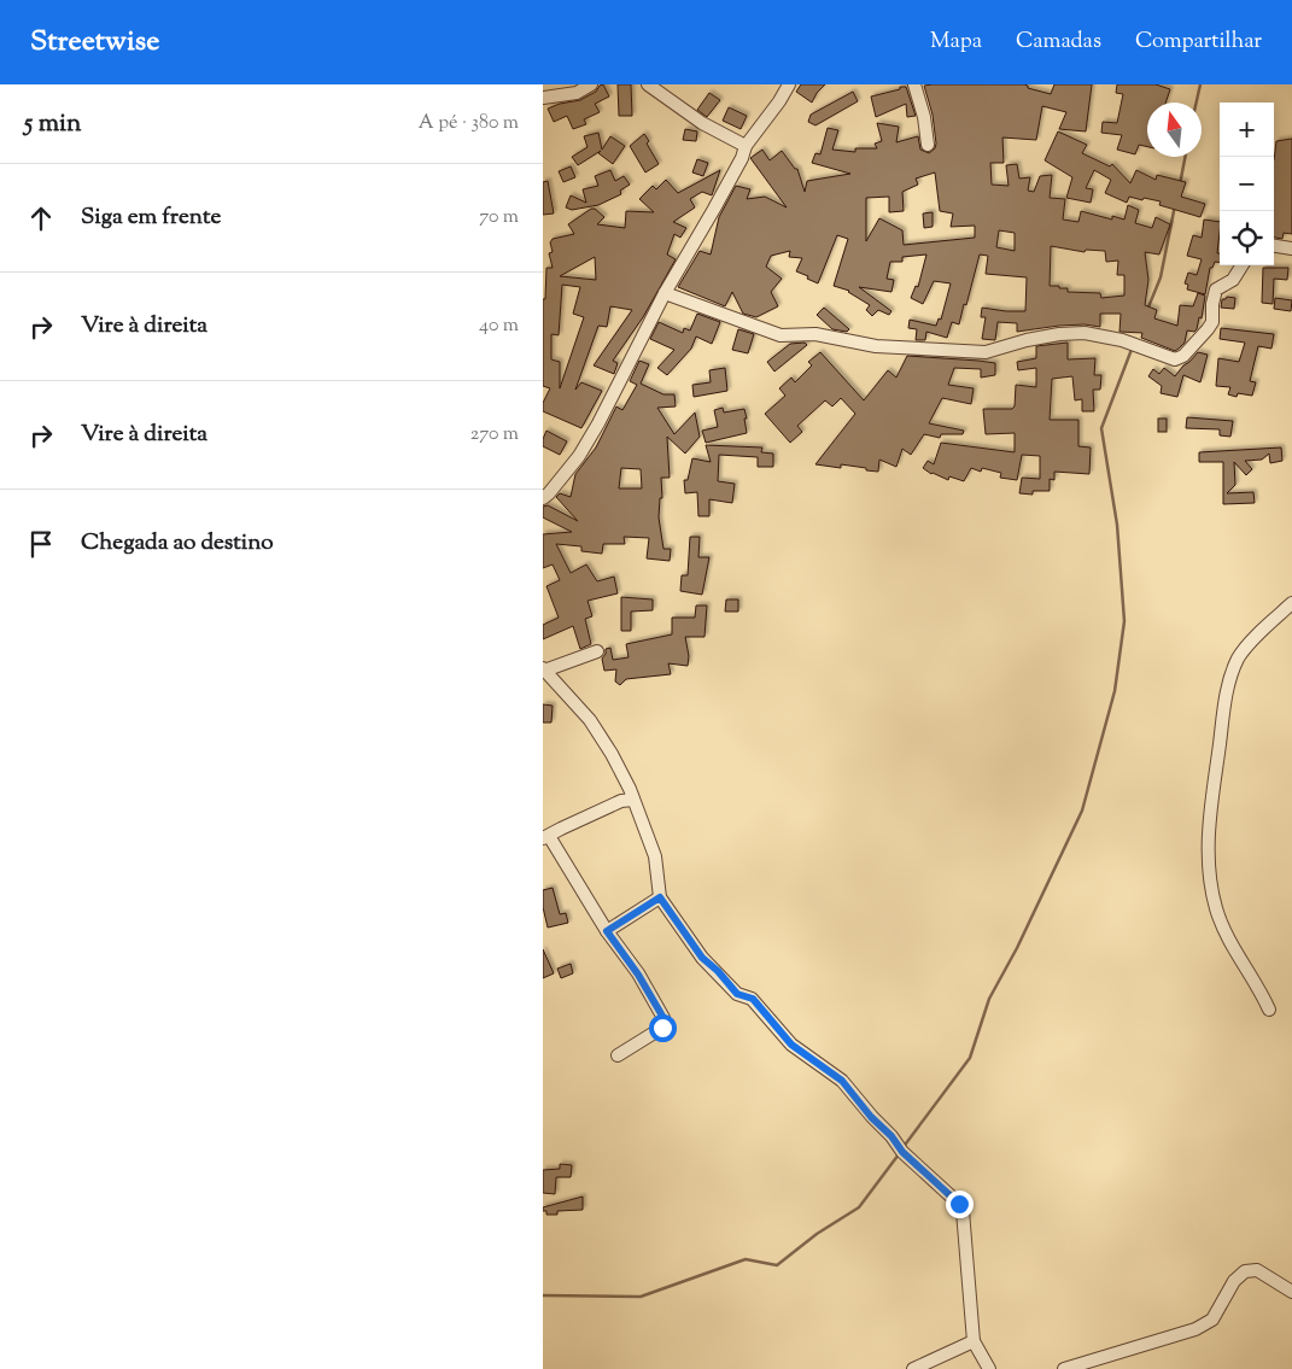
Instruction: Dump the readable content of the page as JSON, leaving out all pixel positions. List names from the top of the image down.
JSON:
{
  "north": "top",
  "page": {
    "header": "Streetwise",
    "nav": ["Mapa", "Camadas", "Compartilhar"],
    "heading": ["5 min", "A pé · 380 m"],
    "map_buttons": ["+", "−"],
    "list": [
      ["Siga em frente", "70 m"],
      ["Vire à direita", "40 m"],
      ["Vire à direita", "270 m"],
      "Chegada ao destino"
    ]
  }
}
